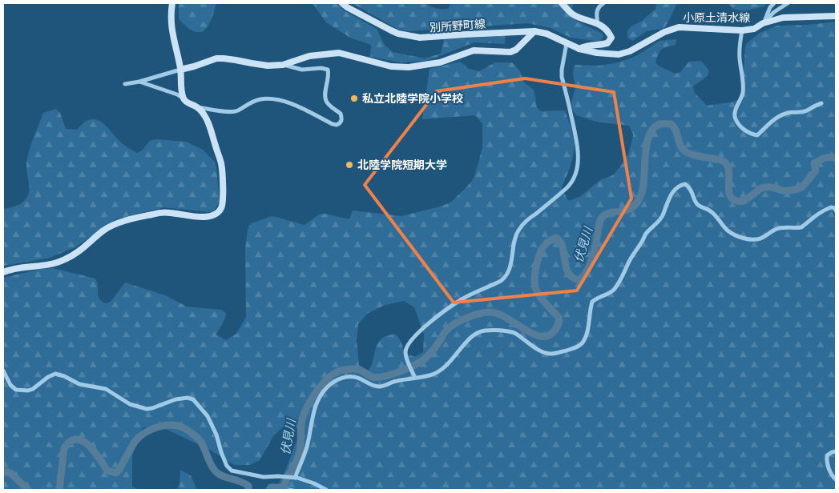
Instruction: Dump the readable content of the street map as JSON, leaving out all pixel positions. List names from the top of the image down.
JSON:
{
  "streets": {
    "street": ["小原土清水線", "別所野町線"]
  },
  "crossings": [
    ["小原土清水線", "別所野町線"]
  ],
  "water": ["伏見川"],
  "places": ["私立北陸学院小学校", "北陸学院短期大学"]
}
